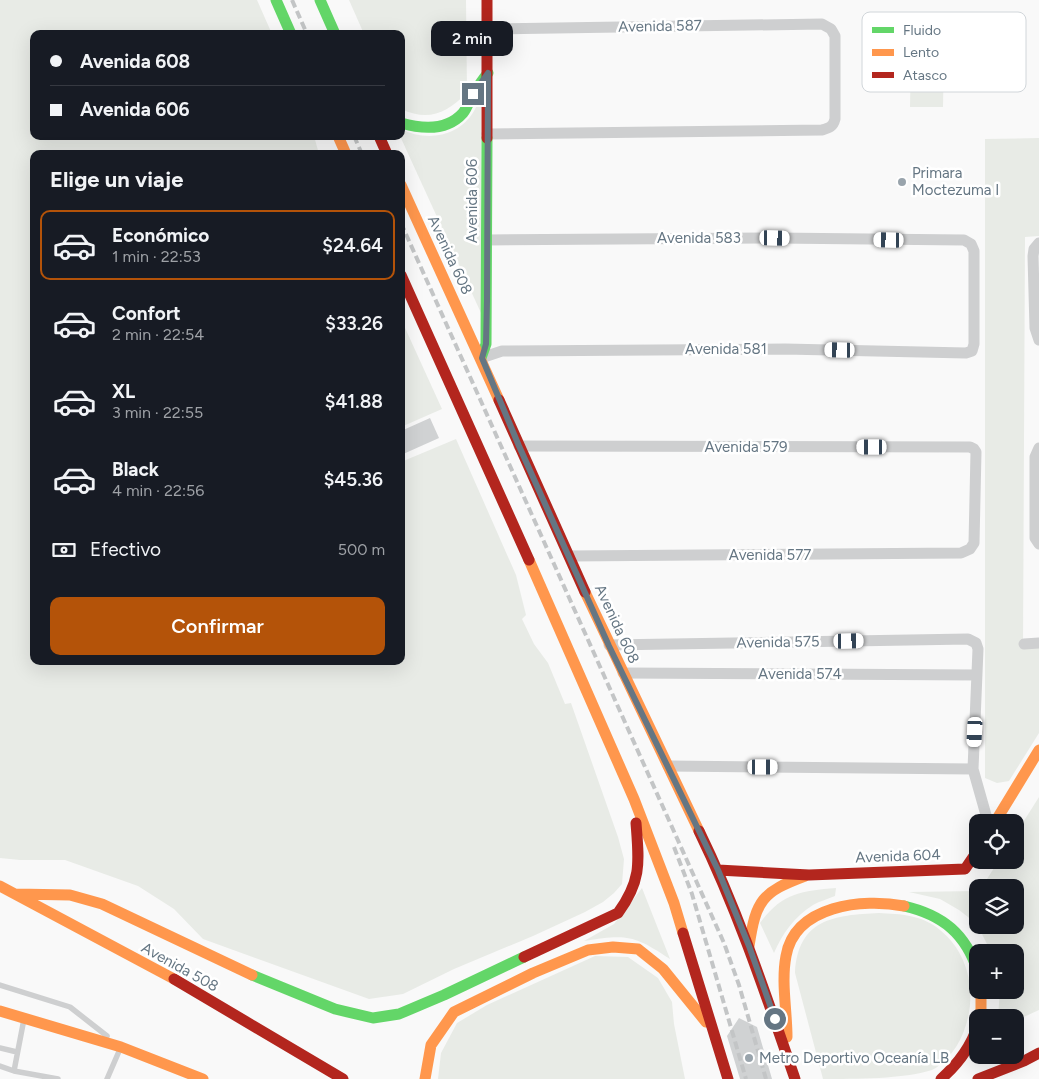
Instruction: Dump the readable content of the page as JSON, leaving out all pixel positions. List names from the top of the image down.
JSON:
{
  "streets": {
    "main road": [
      "Avenida 606",
      "Avenida 608",
      "Avenida 604",
      "Avenida 508"
    ],
    "street": [
      "Avenida 587",
      "Avenida 583",
      "Avenida 581",
      "Avenida 579",
      "Avenida 577",
      "Avenida 575",
      "Avenida 574"
    ]
  },
  "crossings": [
    ["Avenida 587", "Avenida 606"],
    ["Avenida 606", "Avenida 583"],
    ["Avenida 606", "Avenida 608"],
    ["Avenida 606", "Avenida 581"],
    ["Avenida 583", "Avenida 581"],
    ["Avenida 608", "Avenida 581"],
    ["Avenida 608", "Avenida 579"],
    ["Avenida 608", "Avenida 577"],
    ["Avenida 608", "Avenida 575"],
    ["Avenida 608", "Avenida 574"],
    ["Avenida 608", "Avenida 604"],
    ["Avenida 579", "Avenida 577"],
    ["Avenida 575", "Avenida 574"]
  ],
  "places": ["Primara Moctezuma I", "Metro Deportivo Oceanía LB"],
  "legend": ["Fluido", "Lento", "Atasco"],
  "page": {
    "bubble": "2 min",
    "banner": ["Avenida 608", "Avenida 606"],
    "heading": "Elige un viaje",
    "list": [
      {
        "name": "Económico",
        "note": "1 min · 22:53",
        "value": "$24.64"
      },
      {
        "name": "Confort",
        "note": "2 min · 22:54",
        "value": "$33.26"
      },
      {
        "name": "XL",
        "note": "3 min · 22:55",
        "value": "$41.88"
      },
      {
        "name": "Black",
        "note": "4 min · 22:56",
        "value": "$45.36"
      }
    ],
    "pay": ["Efectivo", "500 m"],
    "buttons": "Confirmar",
    "map_buttons": ["+", "−"]
  }
}
